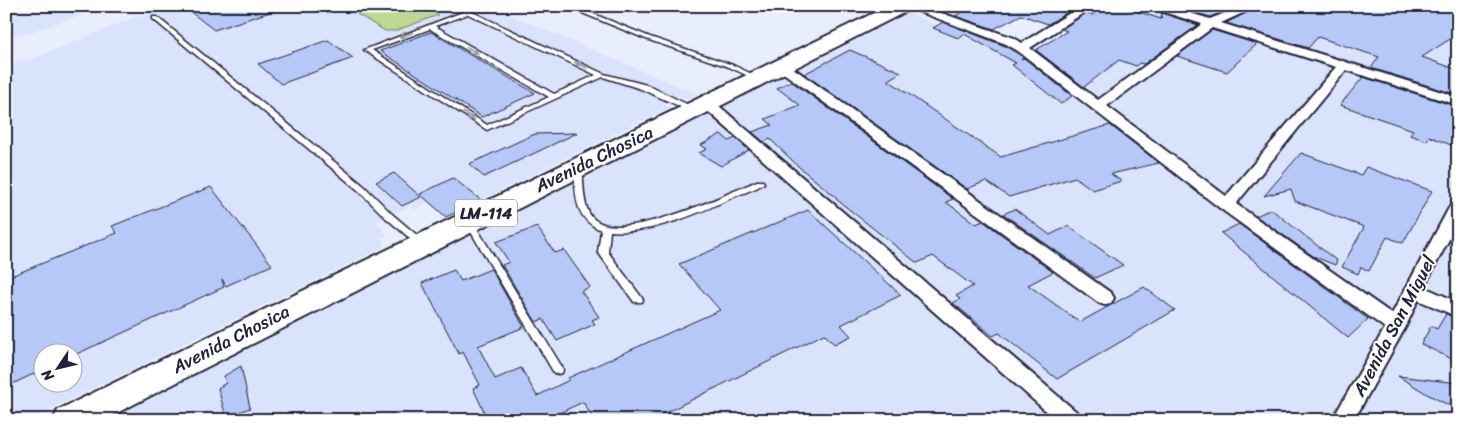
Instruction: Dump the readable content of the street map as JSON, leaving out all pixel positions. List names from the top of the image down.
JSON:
{
  "streets": {
    "main road": ["Avenida Chosica", "LM-114"],
    "street": ["Avenida San Miguel"]
  },
  "north": "bottom left"
}
